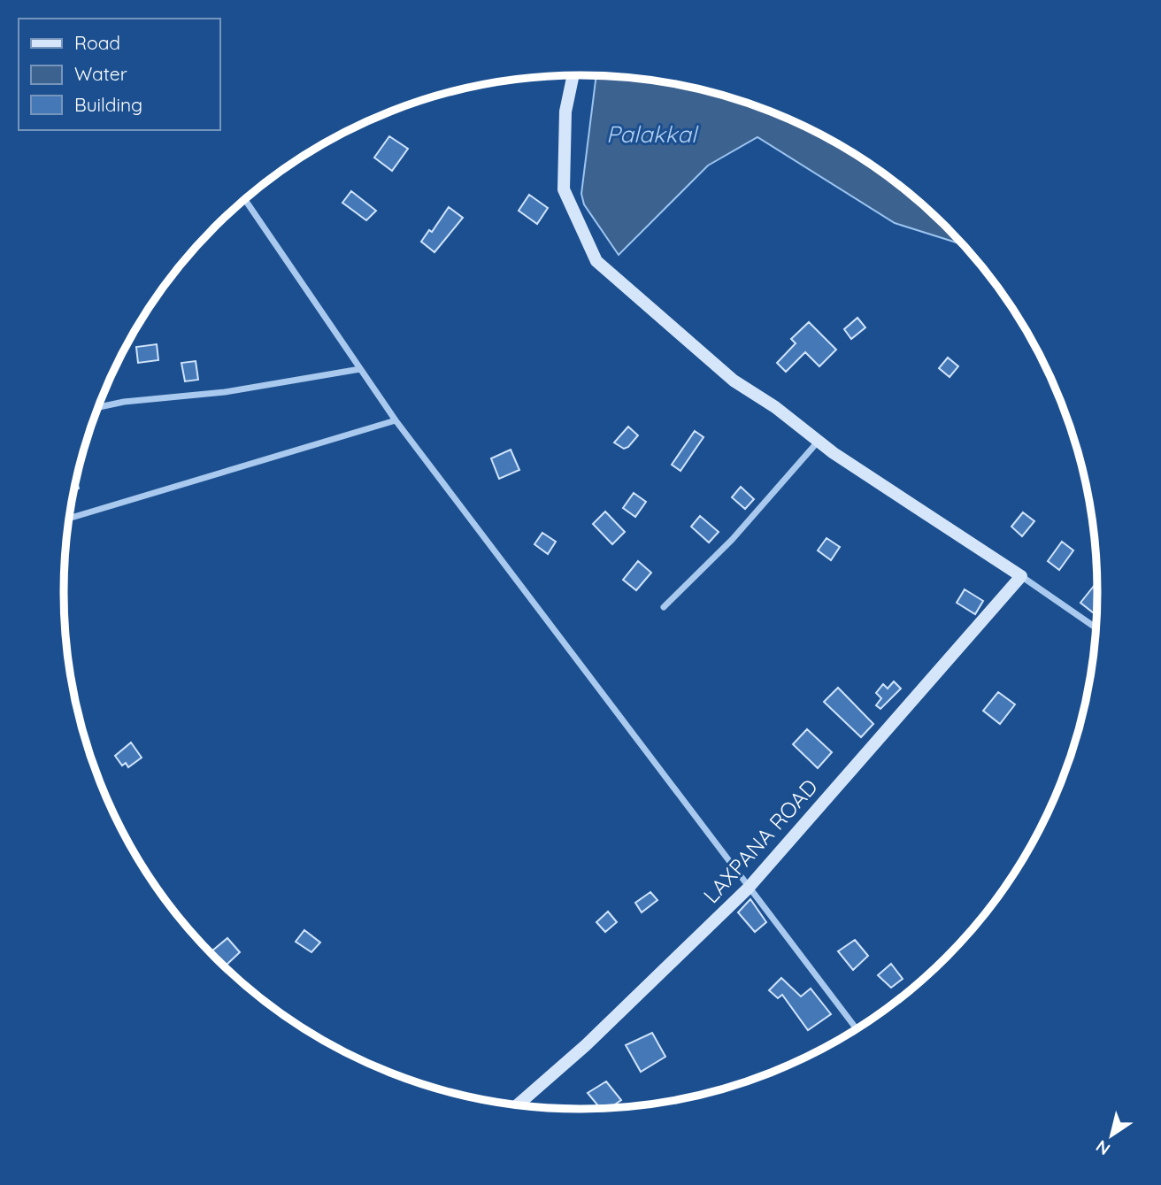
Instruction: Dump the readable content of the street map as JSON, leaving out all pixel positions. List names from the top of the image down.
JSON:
{
  "streets": {
    "street": ["LAXPANA ROAD"]
  },
  "water": ["Palakkal"],
  "legend": ["Road", "Water", "Building"],
  "north": "bottom left"
}
